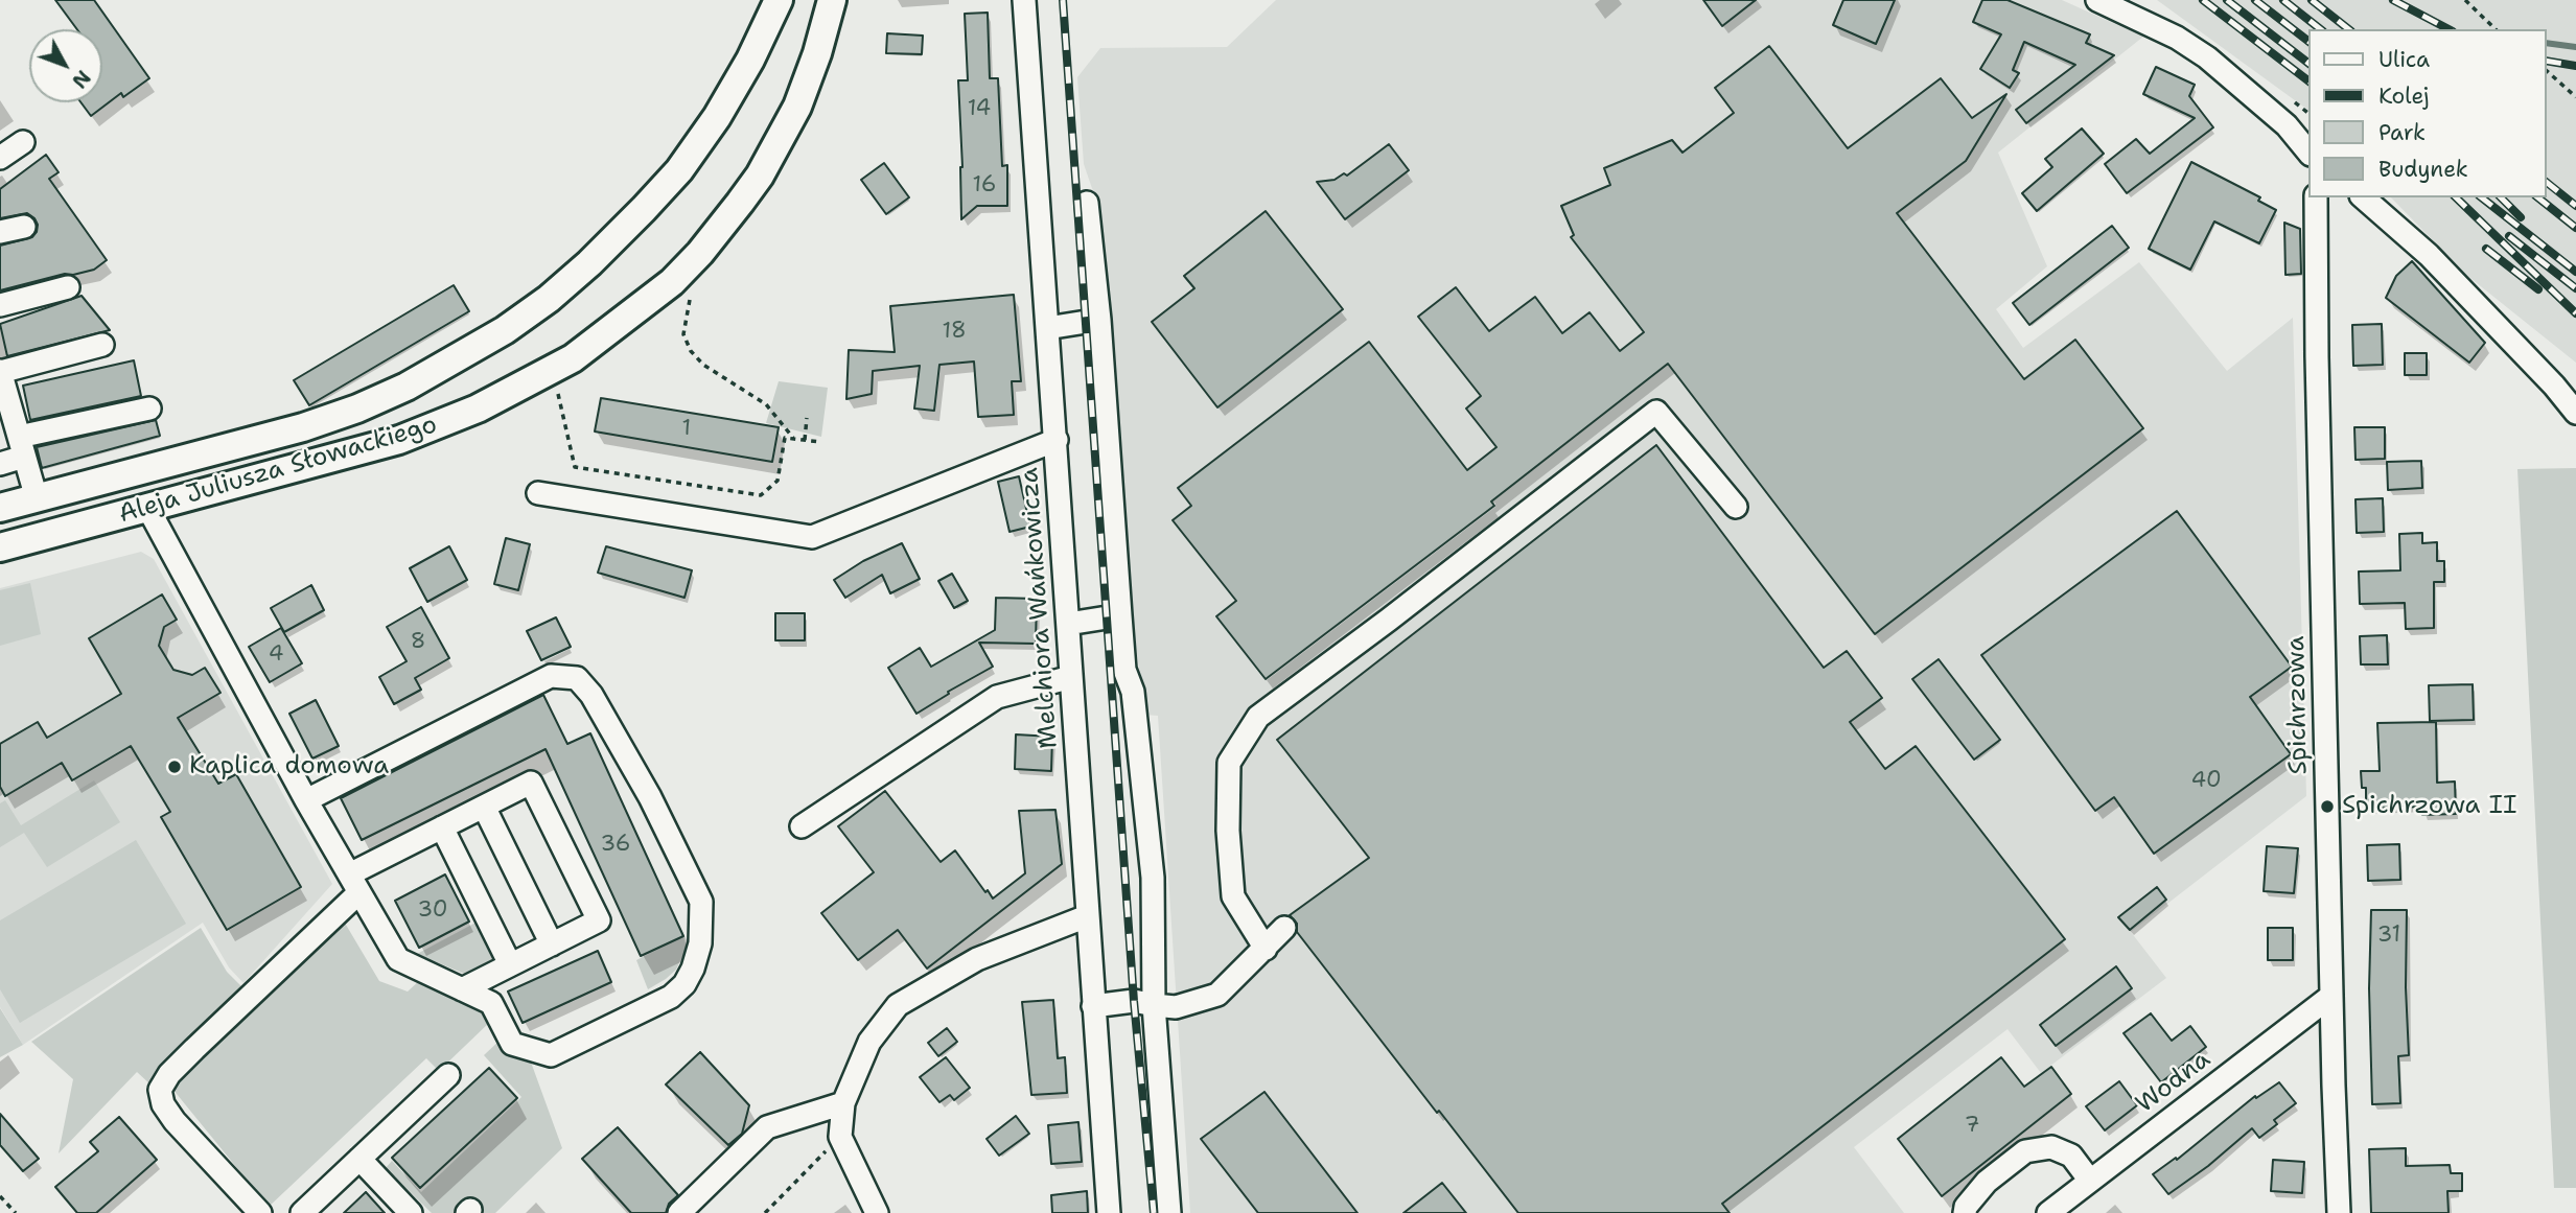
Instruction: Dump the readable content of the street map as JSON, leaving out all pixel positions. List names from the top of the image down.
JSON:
{
  "streets": {
    "main road": ["Aleja Juliusza Słowackiego"],
    "street": ["Melchiora Wańkowicza", "Spichrzowa", "Wodna"]
  },
  "crossings": [
    ["Spichrzowa", "Wodna"]
  ],
  "places": ["Kaplica domowa", "Spichrzowa II"],
  "house_numbers": [
    "14",
    "16",
    "18",
    "1",
    "8",
    "4",
    "40",
    "36",
    "30",
    "31",
    "7"
  ],
  "legend": [
    "Ulica",
    "Kolej",
    "Park",
    "Budynek"
  ],
  "north": "bottom right"
}
